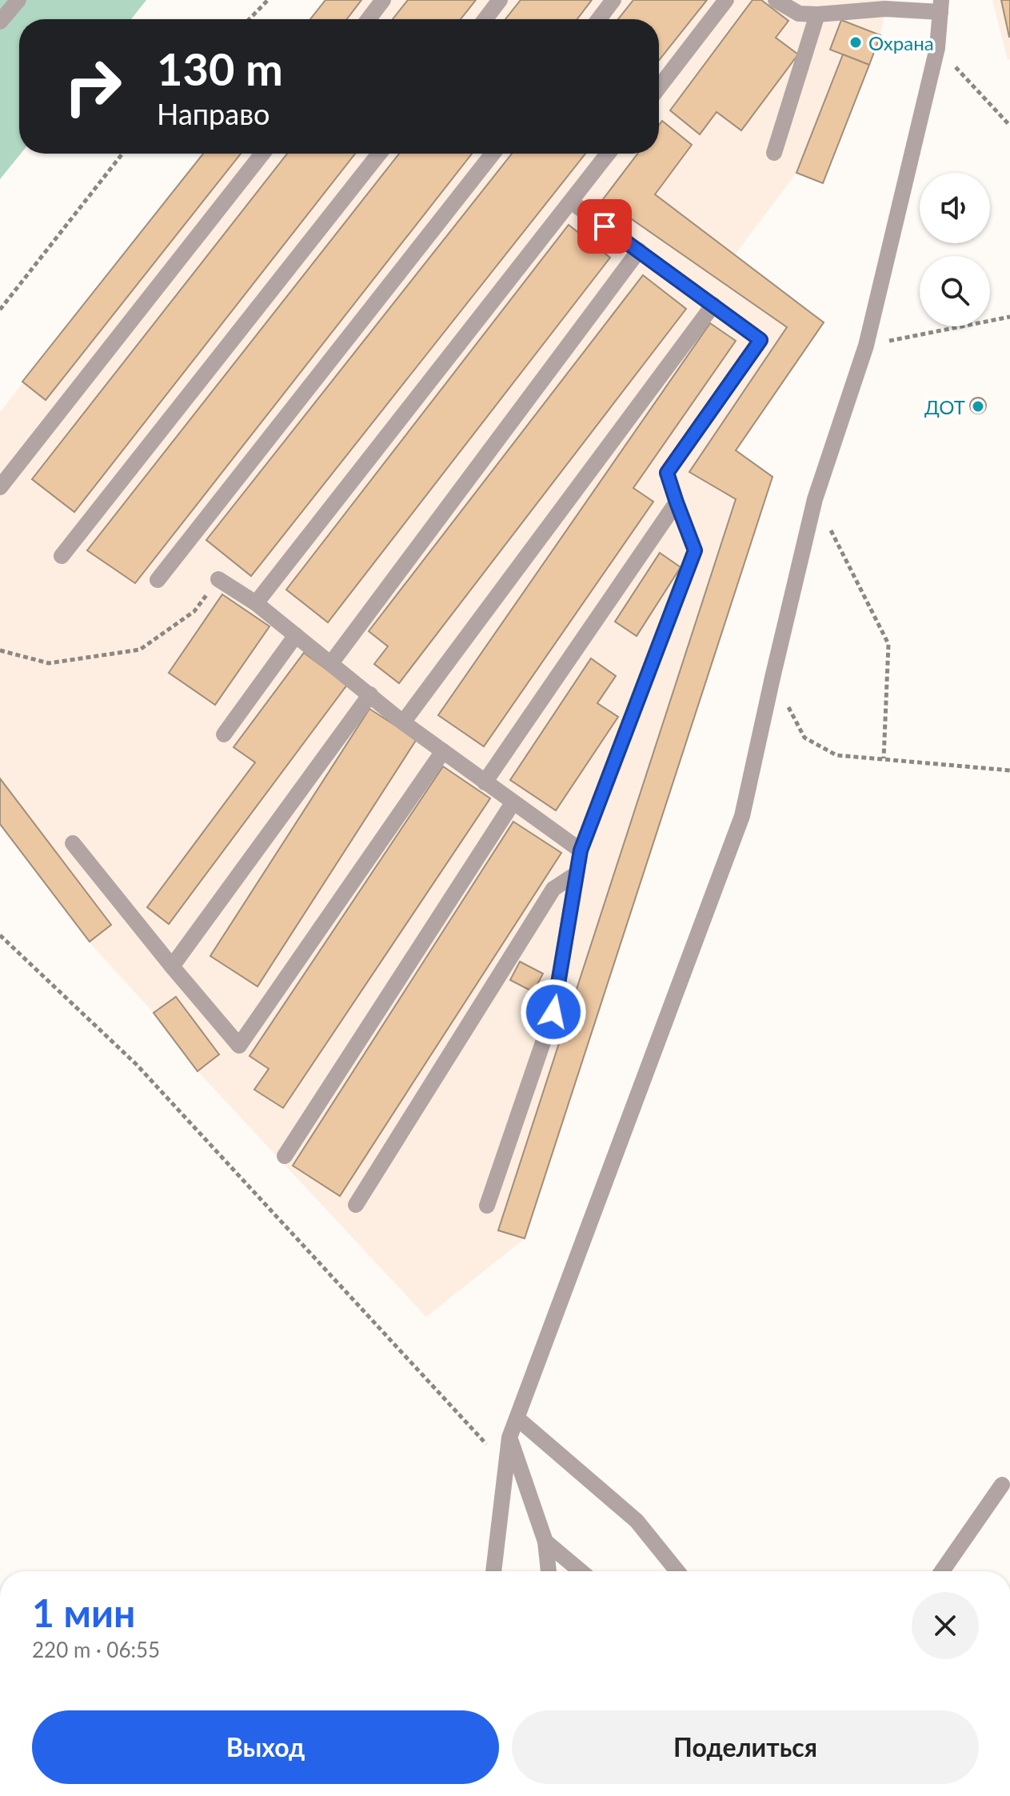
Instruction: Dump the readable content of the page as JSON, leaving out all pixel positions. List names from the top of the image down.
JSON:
{
  "places": ["Охрана", "ДОТ"],
  "page": {
    "turn": ["130 m", "Направо"],
    "heading": ["1 мин", "220 m · 06:55"],
    "buttons": ["Выход", "Поделиться"]
  }
}
